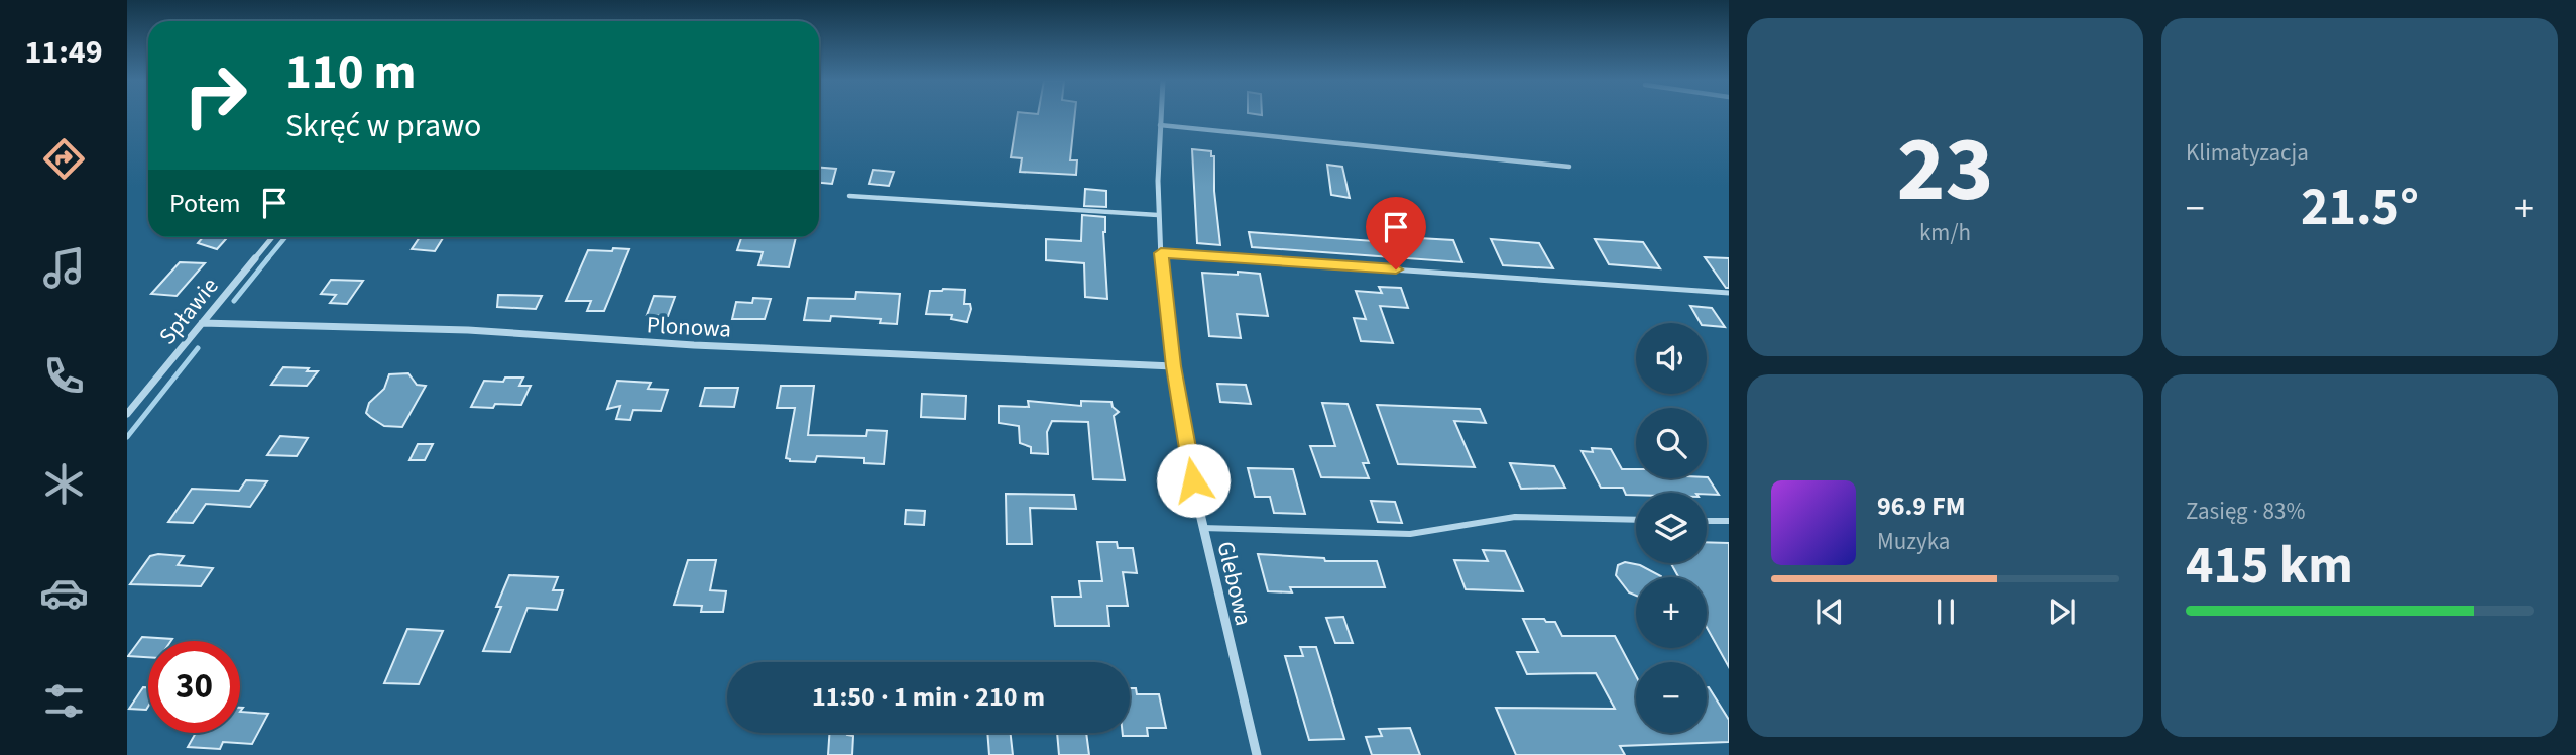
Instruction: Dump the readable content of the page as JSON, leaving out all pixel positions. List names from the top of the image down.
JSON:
{
  "streets": {
    "street": ["Spławie", "Plonowa", "Glebowa"]
  },
  "crossings": [
    ["Spławie", "Plonowa"],
    ["Plonowa", "Glebowa"]
  ],
  "page": {
    "tabs": "11:49",
    "tile": [
      ["23", "km/h"],
      "Klimatyzacja",
      ["Zasięg · 83%", "415 km"]
    ],
    "turn": ["110 m", "Skręć w prawo"],
    "then": "Potem",
    "heat": ["−", "21.5°", "+"],
    "map_buttons": ["+", "−"],
    "song": ["96.9 FM", "Muzyka"],
    "limit": "30",
    "trip": "11:50 · 1 min · 210 m"
  }
}
